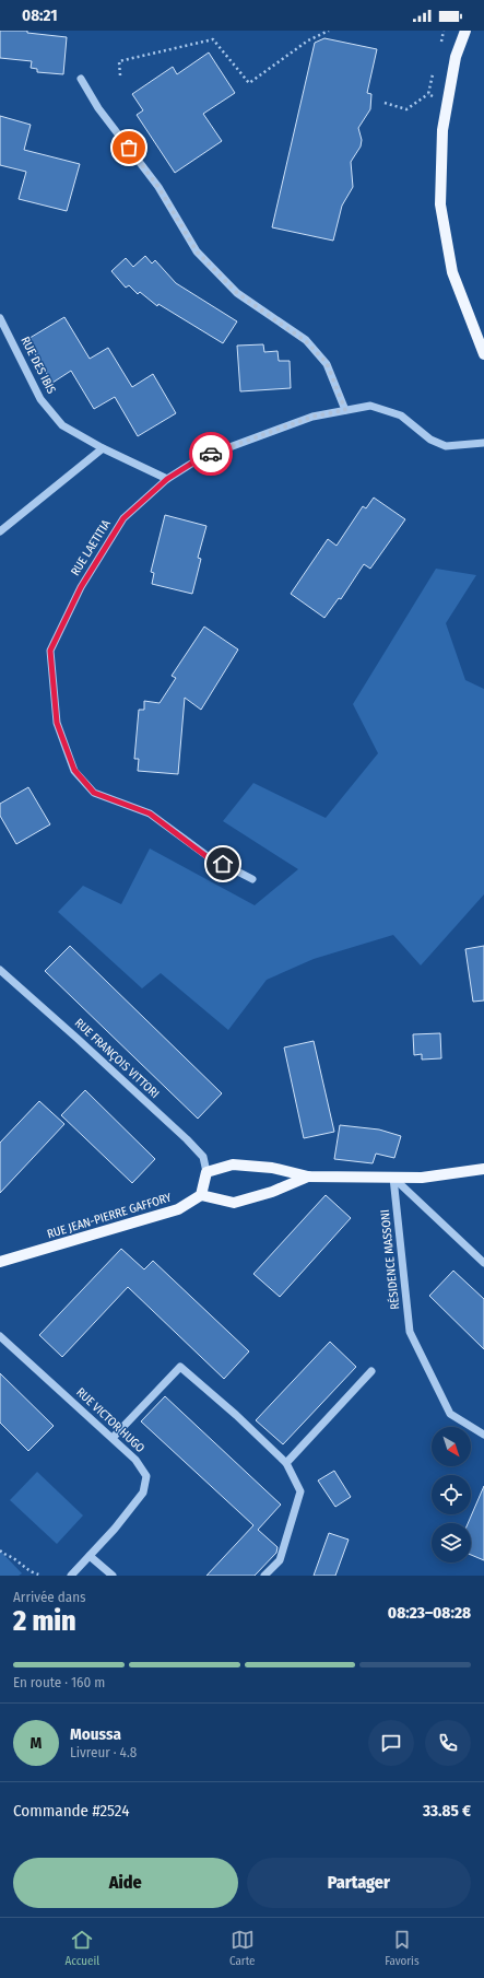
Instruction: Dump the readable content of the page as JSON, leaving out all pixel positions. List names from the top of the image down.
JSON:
{
  "streets": {
    "main road": ["RUE JEAN-PIERRE GAFFORY"],
    "street": [
      "RUE DES IBIS",
      "RUE LAETITIA",
      "RUE FRANÇOIS VITTORI",
      "RÉSIDENCE MASSONI",
      "RUE VICTOR HUGO"
    ]
  },
  "crossings": [
    ["RUE DES IBIS", "RUE LAETITIA"]
  ],
  "north": "bottom right",
  "page": {
    "status": "08:21",
    "heading": ["2 min", "Arrivée dans", "08:23–08:28"],
    "panel": [
      "Moussa",
      "Livreur · 4.8",
      "Commande #2524",
      "33.85 €"
    ],
    "bar": "En route · 160 m",
    "round": "M",
    "buttons": ["Aide", "Partager"],
    "tabs": ["Accueil", "Carte", "Favoris"]
  }
}
